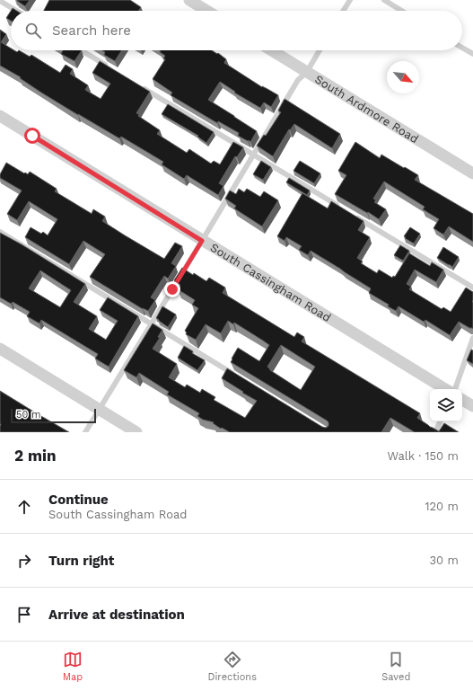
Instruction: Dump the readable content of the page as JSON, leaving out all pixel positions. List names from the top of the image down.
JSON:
{
  "streets": {
    "street": ["South Ardmore Road", "South Cassingham Road"]
  },
  "scale_bar": "50 m",
  "north": "bottom right",
  "page": {
    "search": "Search here",
    "scale": "50 m",
    "heading": ["2 min", "Walk · 150 m"],
    "list": [
      ["Continue", "South Cassingham Road", "120 m"],
      ["Turn right", "30 m"],
      "Arrive at destination"
    ],
    "nav": ["Map", "Directions", "Saved"]
  }
}
